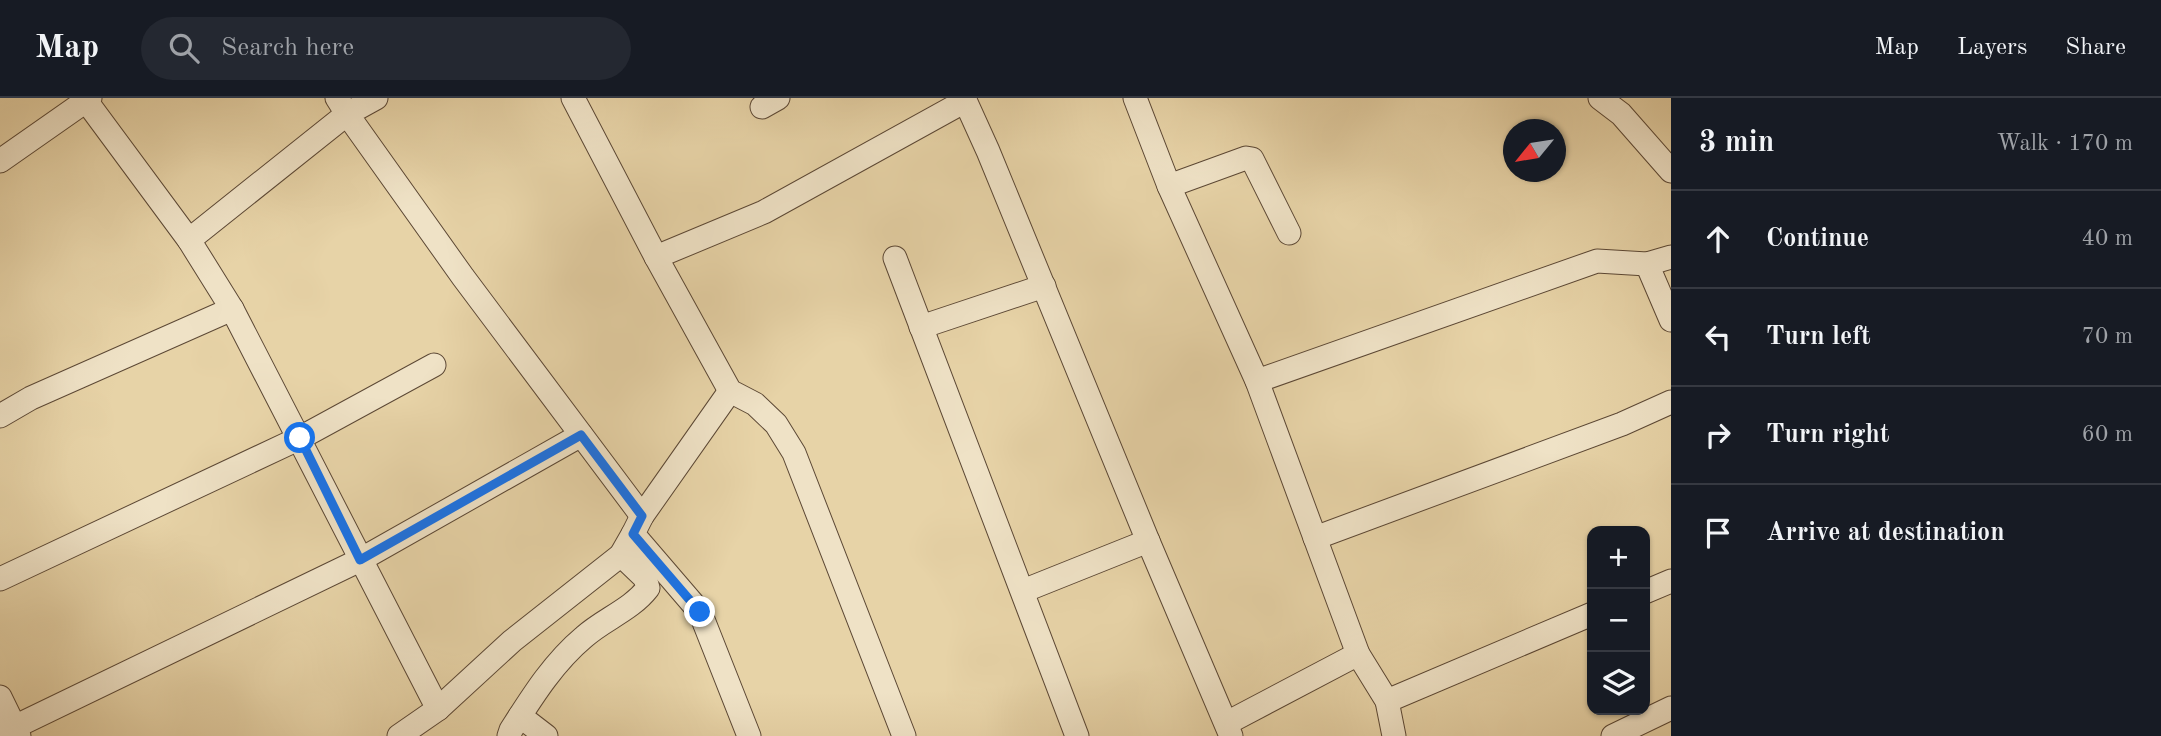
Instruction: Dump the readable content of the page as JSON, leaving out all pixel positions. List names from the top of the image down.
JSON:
{
  "north": "bottom left",
  "page": {
    "header": "Map",
    "search": "Search here",
    "nav": ["Map", "Layers", "Share"],
    "heading": ["3 min", "Walk · 170 m"],
    "list": [
      ["Continue", "40 m"],
      ["Turn left", "70 m"],
      ["Turn right", "60 m"],
      "Arrive at destination"
    ],
    "map_buttons": ["+", "−"]
  }
}
